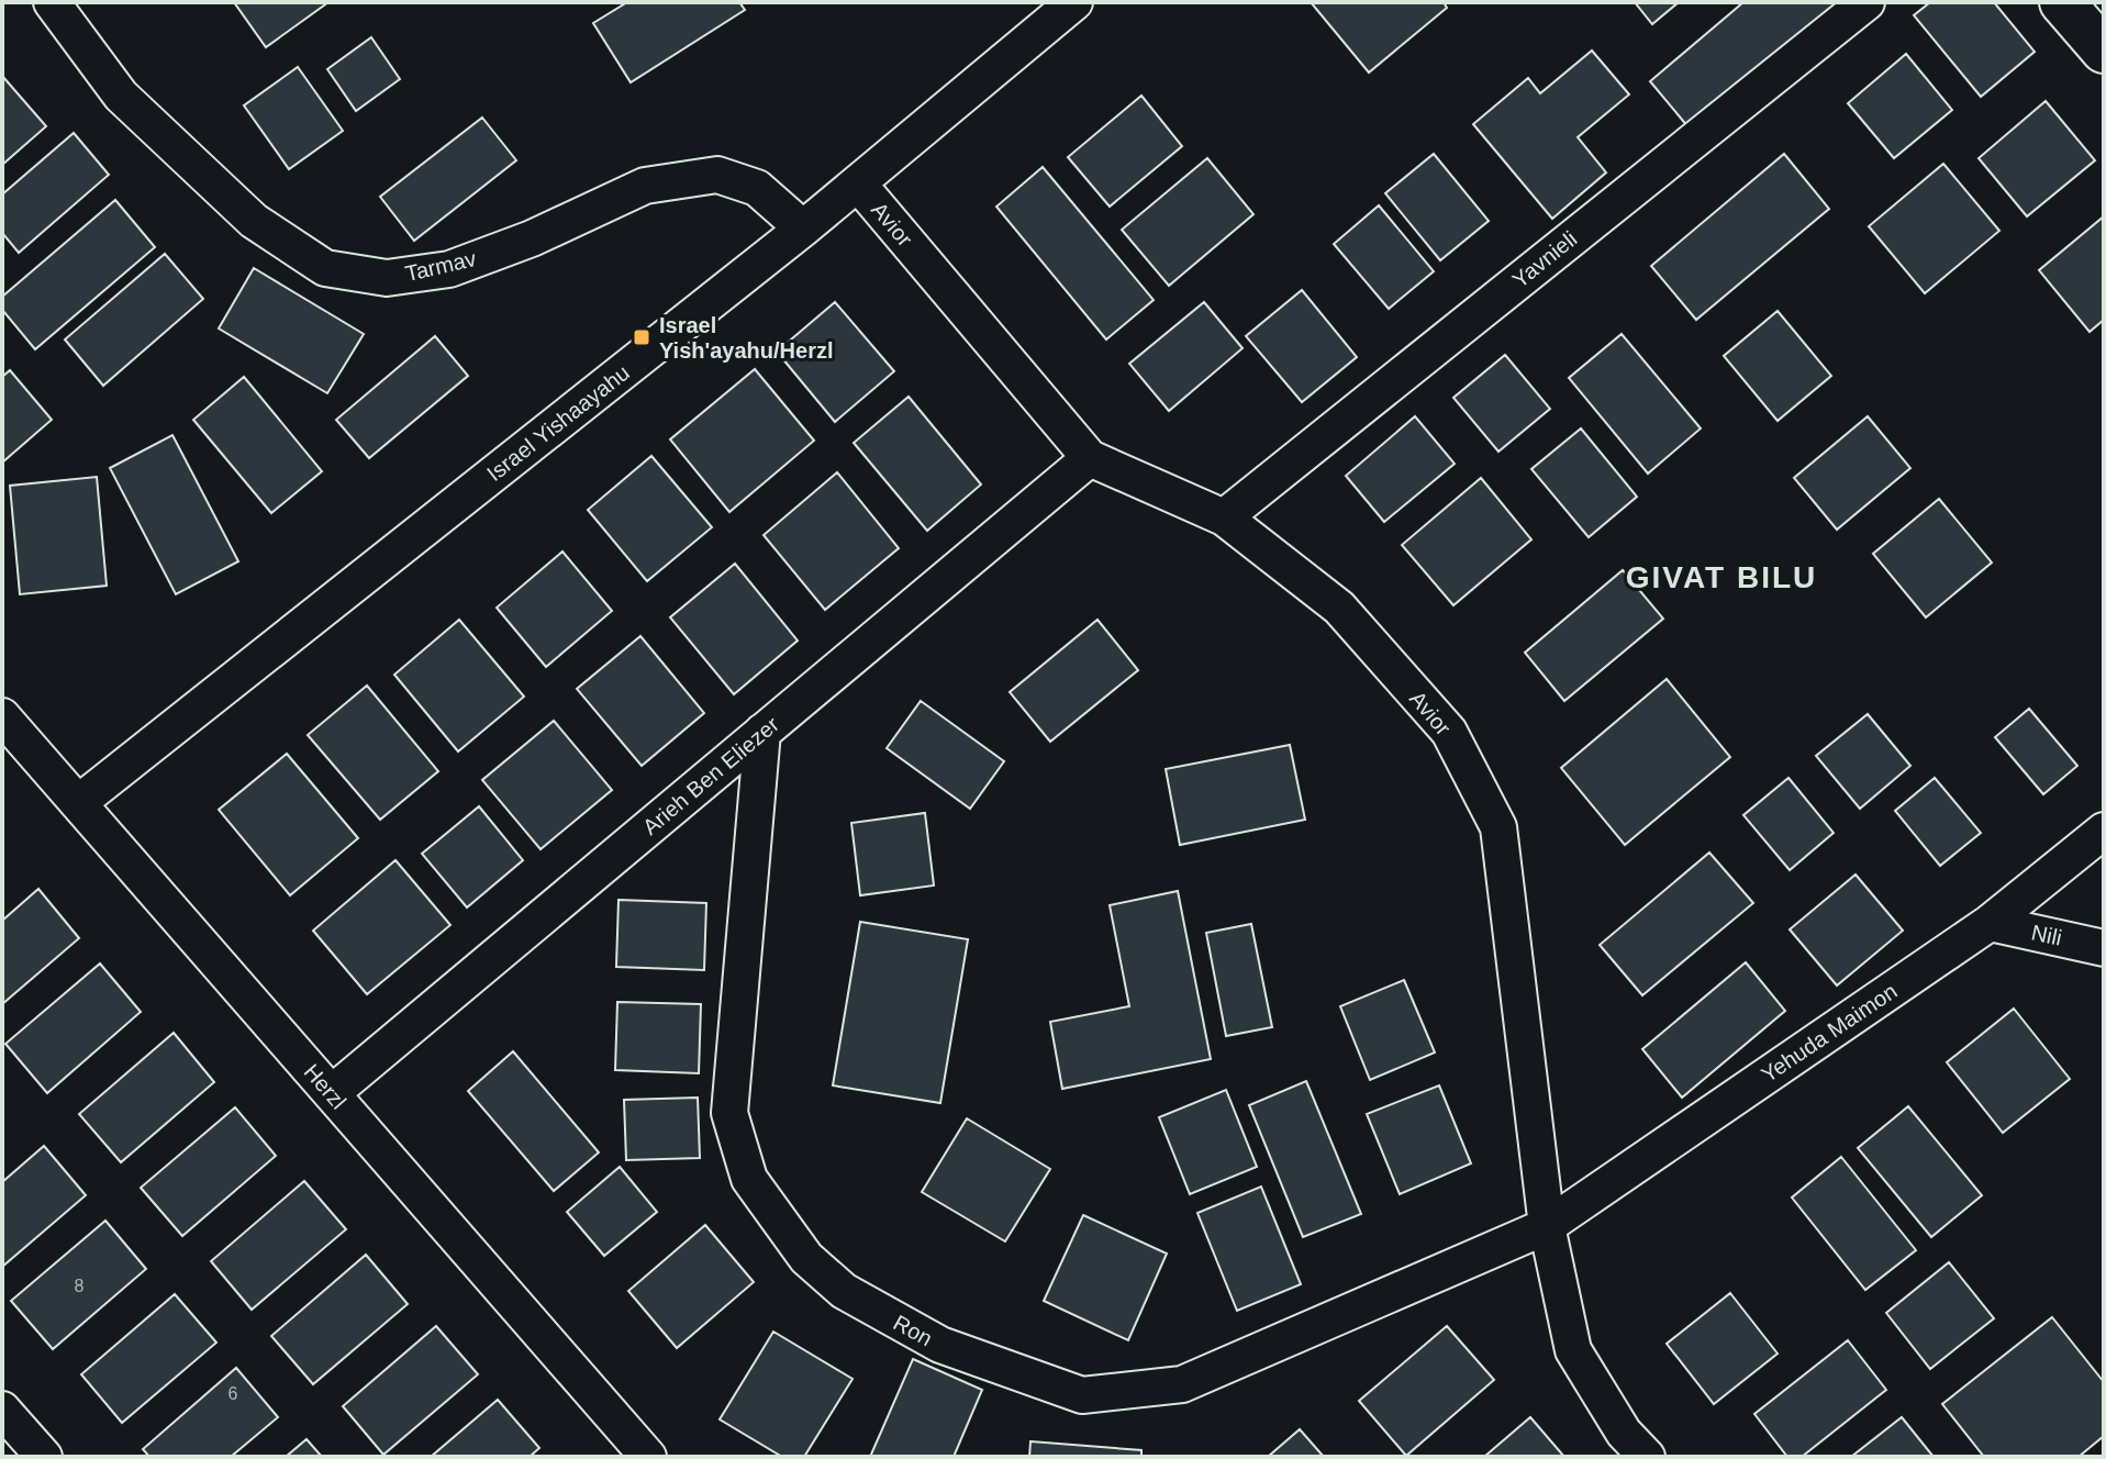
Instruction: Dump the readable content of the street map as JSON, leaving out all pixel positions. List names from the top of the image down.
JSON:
{
  "streets": {
    "street": [
      "Avior",
      "Yavnieli",
      "Tarmav",
      "Israel Yishaayahu",
      "Arieh Ben Eliezer",
      "Nili",
      "Yehuda Maimon",
      "Herzl",
      "Ron"
    ]
  },
  "crossings": [
    ["Avior", "Yavnieli"],
    ["Avior", "Israel Yishaayahu"],
    ["Avior", "Arieh Ben Eliezer"],
    ["Avior", "Yehuda Maimon"],
    ["Avior", "Ron"],
    ["Tarmav", "Israel Yishaayahu"],
    ["Israel Yishaayahu", "Herzl"],
    ["Arieh Ben Eliezer", "Herzl"],
    ["Arieh Ben Eliezer", "Ron"],
    ["Nili", "Yehuda Maimon"],
    ["Yehuda Maimon", "Ron"]
  ],
  "districts": ["GIVAT BILU"],
  "places": {
    "transit": ["Israel Yish'ayahu/Herzl"]
  },
  "house_numbers": ["8", "6"]
}
